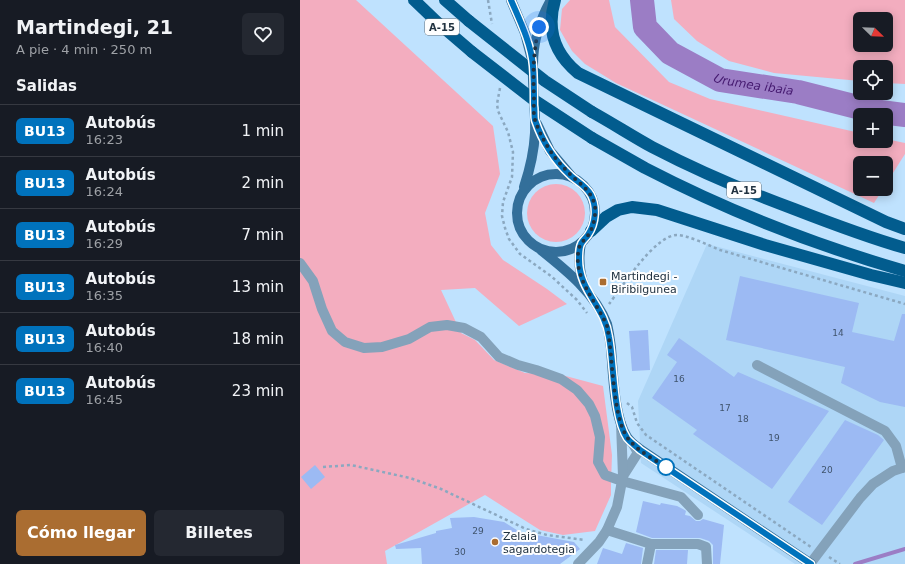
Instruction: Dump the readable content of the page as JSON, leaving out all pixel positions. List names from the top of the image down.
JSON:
{
  "streets": {
    "highway": ["A-15"]
  },
  "water": ["Urumea ibaia"],
  "places": {
    "transit": ["Martindegi - Biribilgunea"],
    "other": ["Zelaia sagardotegia"]
  },
  "lines": ["bus line BU13"],
  "house_numbers": [
    "14",
    "16",
    "17",
    "18",
    "19",
    "20",
    "29",
    "30"
  ],
  "north": "bottom right",
  "page": {
    "heading": [
      ["Martindegi, 21", "A pie · 4 min · 250 m"],
      "Salidas"
    ],
    "map_buttons": ["+", "−"],
    "list": [
      {
        "mark": "BU13",
        "name": "Autobús",
        "note": "16:23",
        "value": "1 min"
      },
      {
        "mark": "BU13",
        "name": "Autobús",
        "note": "16:24",
        "value": "2 min"
      },
      {
        "mark": "BU13",
        "name": "Autobús",
        "note": "16:29",
        "value": "7 min"
      },
      {
        "mark": "BU13",
        "name": "Autobús",
        "note": "16:35",
        "value": "13 min"
      },
      {
        "mark": "BU13",
        "name": "Autobús",
        "note": "16:40",
        "value": "18 min"
      },
      {
        "mark": "BU13",
        "name": "Autobús",
        "note": "16:45",
        "value": "23 min"
      }
    ],
    "buttons": ["Cómo llegar", "Billetes"]
  }
}
